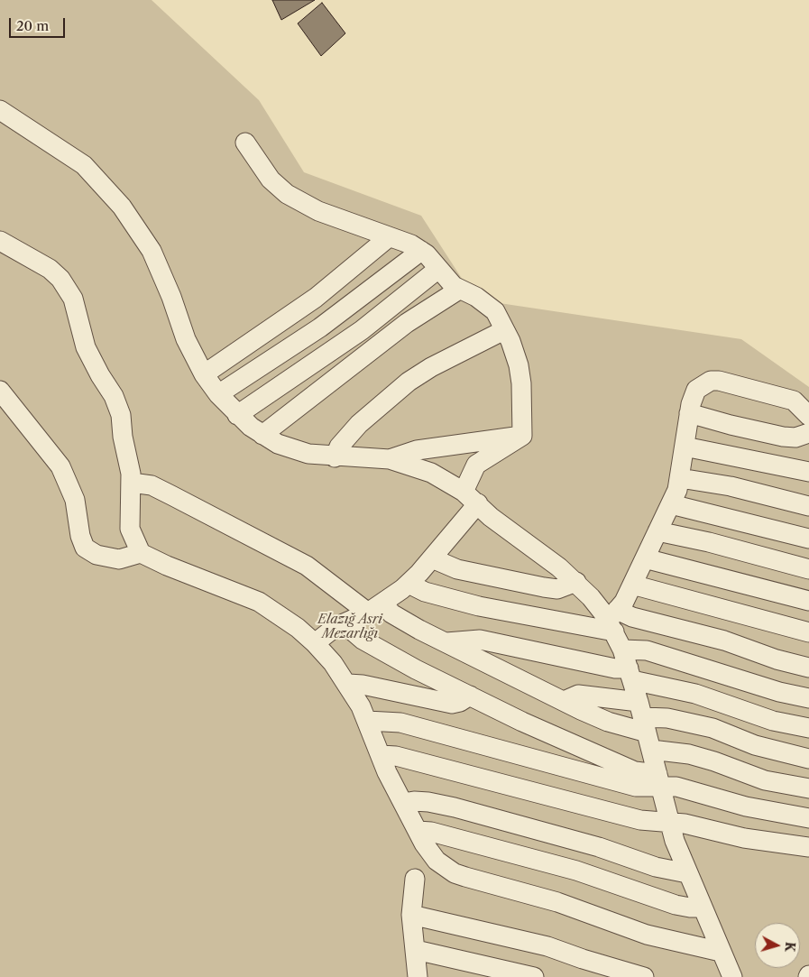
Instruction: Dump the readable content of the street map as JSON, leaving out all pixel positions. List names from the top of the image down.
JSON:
{
  "parks": ["Elazığ Asri Mezarlığı"],
  "scale_bar": "20 m",
  "north": "right"
}
